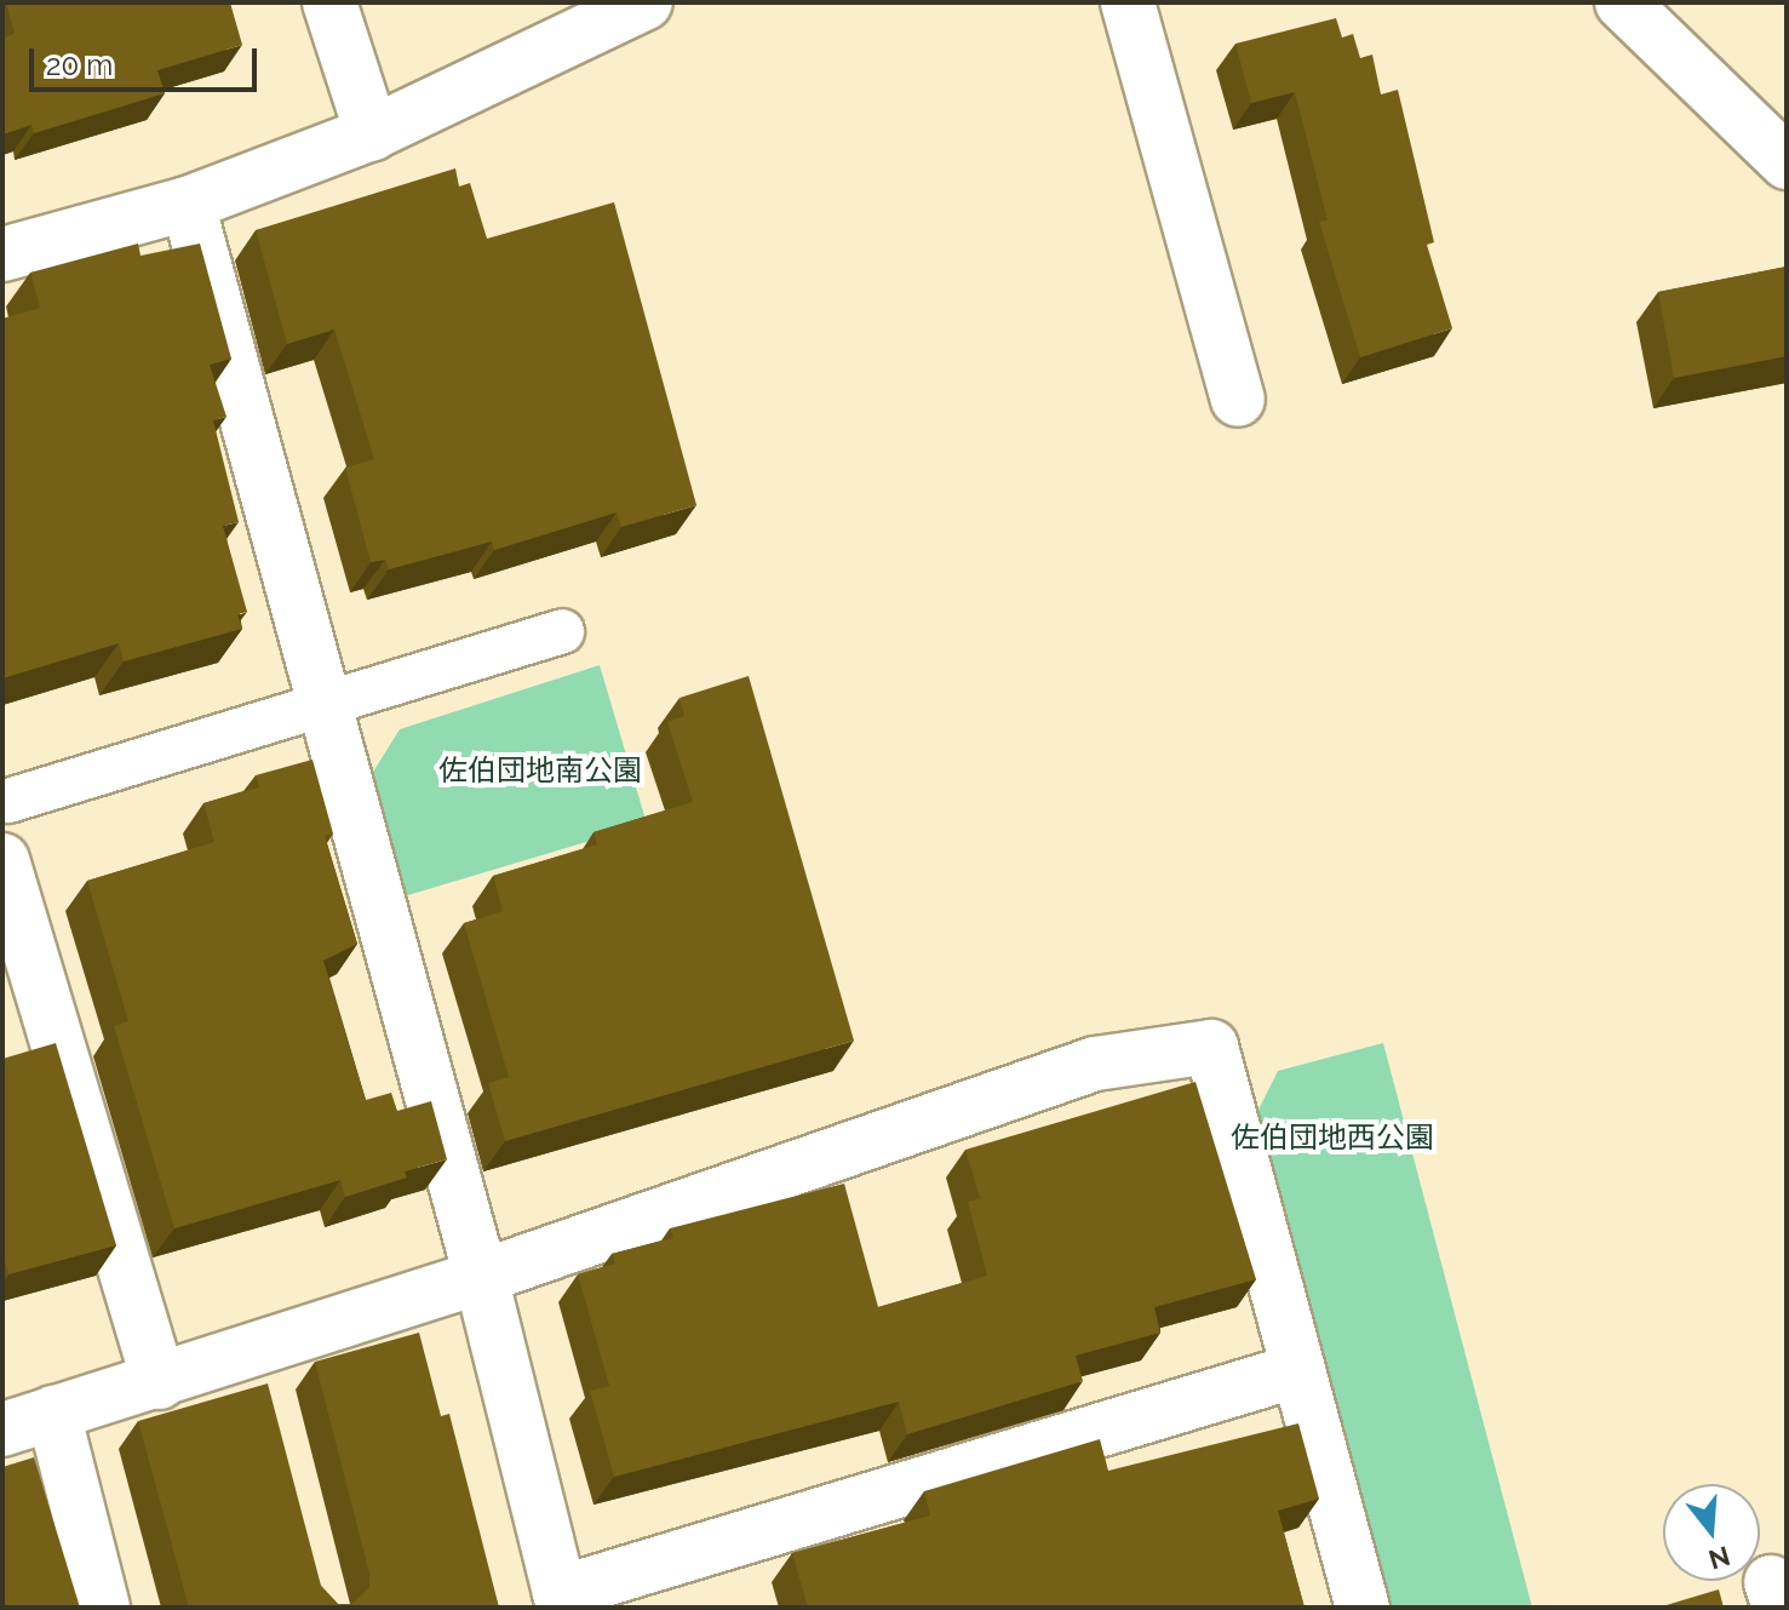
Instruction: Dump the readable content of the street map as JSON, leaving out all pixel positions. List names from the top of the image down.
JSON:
{
  "parks": ["佐伯団地南公園", "佐伯団地西公園"],
  "scale_bar": "20 m",
  "north": "bottom"
}
